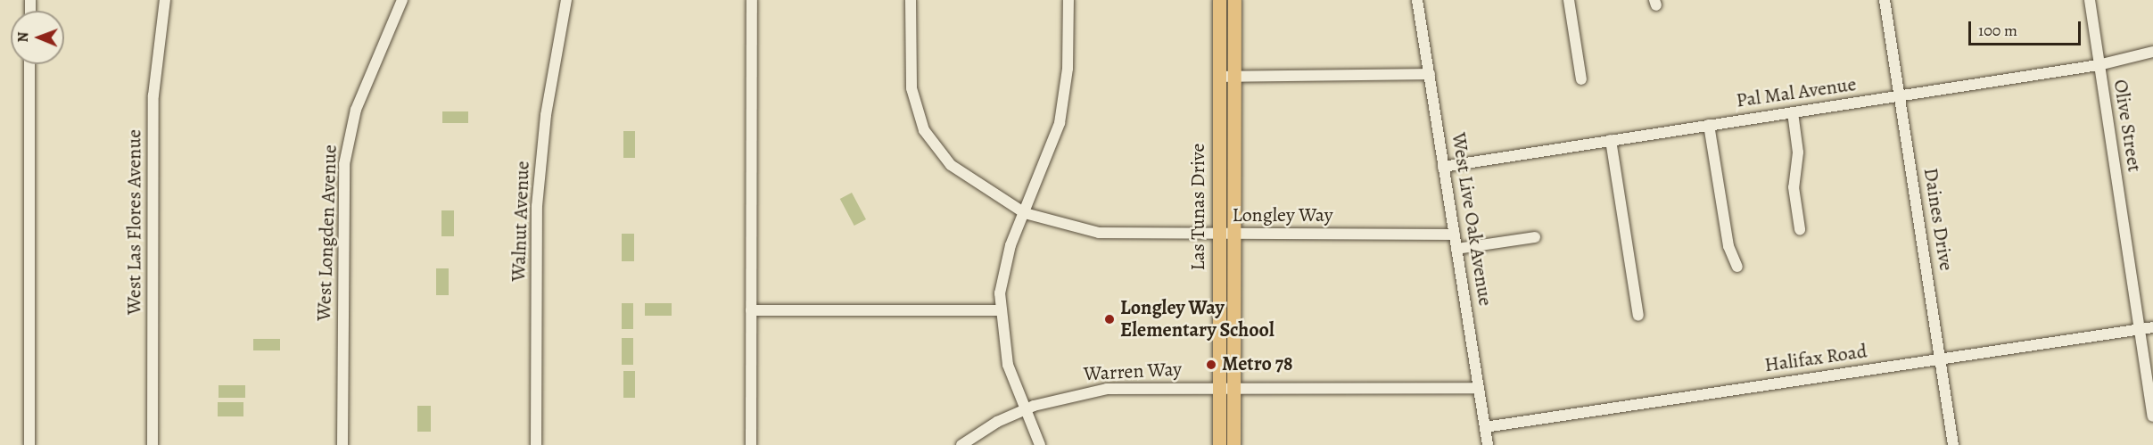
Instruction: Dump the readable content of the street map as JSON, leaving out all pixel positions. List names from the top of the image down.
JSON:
{
  "streets": {
    "main road": ["Las Tunas Drive"],
    "street": [
      "Pal Mal Avenue",
      "Olive Street",
      "Longley Way",
      "West Live Oak Avenue",
      "Daines Drive",
      "Walnut Avenue",
      "West Las Flores Avenue",
      "West Longden Avenue",
      "Halifax Road",
      "Warren Way"
    ]
  },
  "crossings": [
    ["Pal Mal Avenue", "Olive Street"],
    ["Pal Mal Avenue", "West Live Oak Avenue"],
    ["Pal Mal Avenue", "Daines Drive"],
    ["Olive Street", "Halifax Road"],
    ["Las Tunas Drive", "Longley Way"],
    ["Las Tunas Drive", "Warren Way"],
    ["Longley Way", "West Live Oak Avenue"],
    ["West Live Oak Avenue", "Halifax Road"],
    ["West Live Oak Avenue", "Warren Way"],
    ["Daines Drive", "Halifax Road"]
  ],
  "places": ["Longley Way Elementary School", "Metro 78"],
  "scale_bar": "100 m",
  "north": "left"
}
